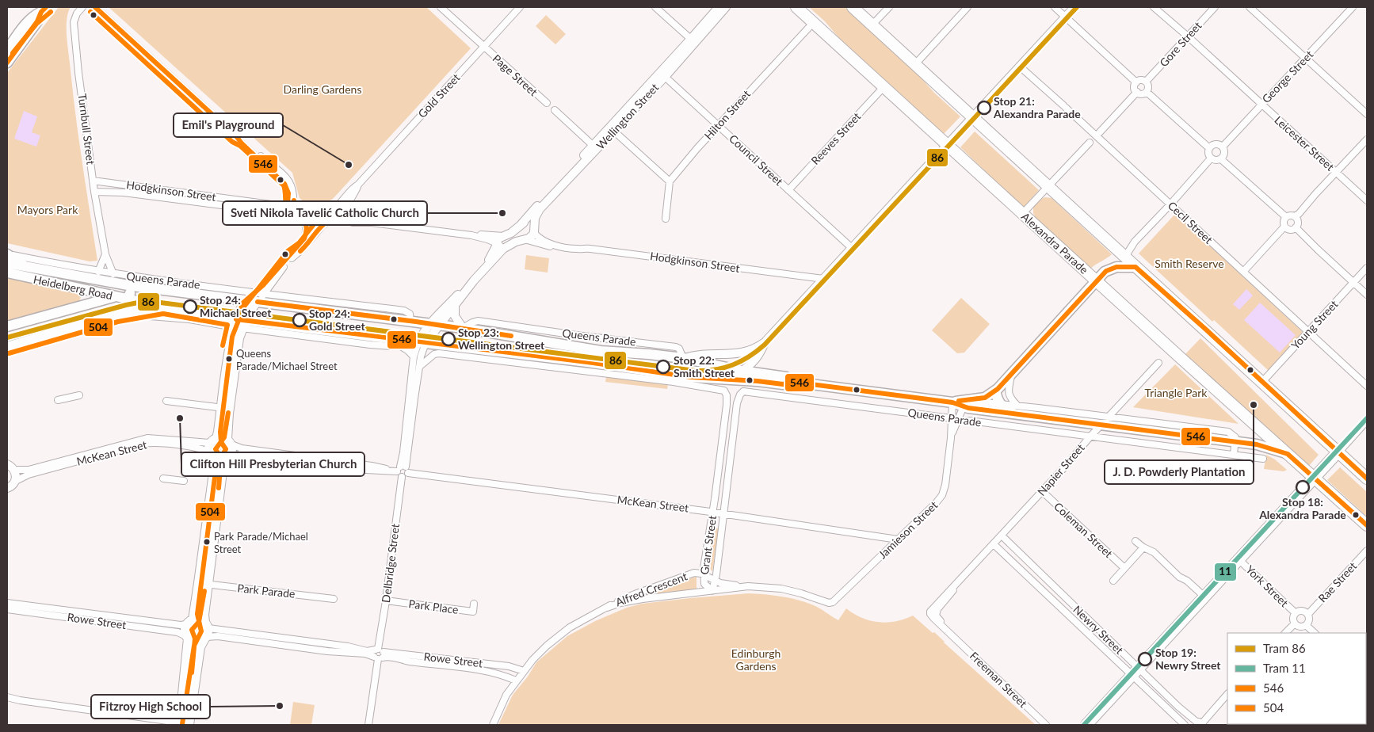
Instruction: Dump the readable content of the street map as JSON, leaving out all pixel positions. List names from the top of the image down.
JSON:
{
  "streets": {
    "highway": ["Alexandra Parade"],
    "main road": ["Queens Parade", "Heidelberg Road"],
    "street": [
      "Gore Street",
      "Page Street",
      "George Street",
      "Gold Street",
      "Hilton Street",
      "Wellington Street",
      "Turnbull Street",
      "Reeves Street",
      "Leicester Street",
      "Council Street",
      "Hodgkinson Street",
      "Cecil Street",
      "Young Street",
      "McKean Street",
      "Napier Street",
      "Jamieson Street",
      "Coleman Street",
      "Grant Street",
      "Delbridge Street",
      "Rae Street",
      "York Street",
      "Alfred Crescent",
      "Park Parade",
      "Park Place",
      "Rowe Street",
      "Newry Street",
      "Freeman Street"
    ]
  },
  "crossings": [
    ["Gore Street", "Leicester Street"],
    ["Page Street", "Gold Street"],
    ["George Street", "Leicester Street"],
    ["Hilton Street", "Council Street"],
    ["Hilton Street", "Alexandra Parade"],
    ["Wellington Street", "Council Street"],
    ["Wellington Street", "Hodgkinson Street"],
    ["Turnbull Street", "Hodgkinson Street"],
    ["Turnbull Street", "Queens Parade"],
    ["Reeves Street", "Council Street"],
    ["Reeves Street", "Alexandra Parade"],
    ["Cecil Street", "Young Street"],
    ["Alexandra Parade", "Queens Parade"],
    ["Queens Parade", "Heidelberg Road"],
    ["Queens Parade", "Napier Street"],
    ["Queens Parade", "Jamieson Street"],
    ["Queens Parade", "Grant Street"],
    ["McKean Street", "Jamieson Street"],
    ["McKean Street", "Grant Street"],
    ["McKean Street", "Delbridge Street"],
    ["Napier Street", "Coleman Street"],
    ["Napier Street", "Newry Street"],
    ["Napier Street", "Freeman Street"],
    ["Jamieson Street", "Alfred Crescent"],
    ["Grant Street", "Alfred Crescent"],
    ["Delbridge Street", "Park Place"],
    ["Delbridge Street", "Rowe Street"],
    ["Rae Street", "York Street"],
    ["Alfred Crescent", "Rowe Street"]
  ],
  "parks": [
    "Darling Gardens",
    "Mayors Park",
    "Smith Reserve",
    "Triangle Park",
    "Edinburgh Gardens"
  ],
  "places": [
    "Stop 21: Alexandra Parade",
    "Emil's Playground",
    "Sveti Nikola Tavelić Catholic Church",
    "Stop 24: Michael Street",
    "Stop 24: Gold Street",
    "Stop 23: Wellington Street",
    "Queens Parade/Michael Street",
    "Stop 22: Smith Street",
    "J. D. Powderly Plantation",
    "Clifton Hill Presbyterian Church",
    "Stop 18: Alexandra Parade",
    "Park Parade/Michael Street",
    "Stop 19: Newry Street",
    "Fitzroy High School"
  ],
  "lines": [
    "tram line 86",
    "transit line 546",
    "transit line 504",
    "tram line 11"
  ],
  "legend": [
    "Tram 86",
    "Tram 11",
    "546",
    "504"
  ]
}
